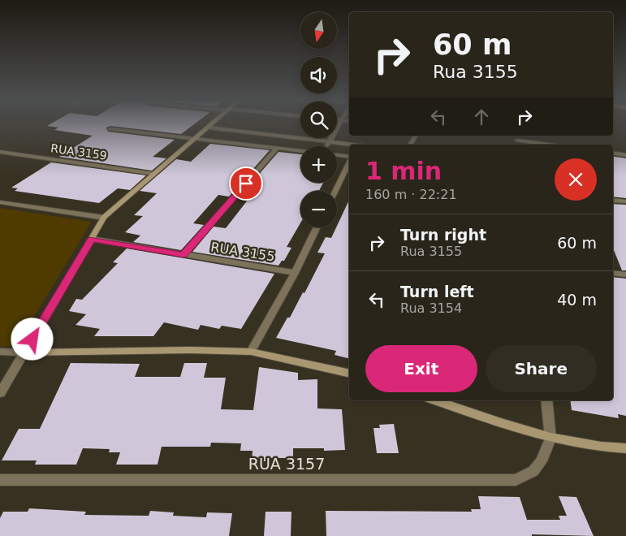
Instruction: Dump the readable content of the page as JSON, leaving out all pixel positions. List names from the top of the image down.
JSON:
{
  "streets": {
    "street": ["RUA 3159", "RUA 3155", "RUA 3157"]
  },
  "north": "bottom",
  "page": {
    "map_buttons": ["+", "−"],
    "turn": ["60 m", "Rua 3155"],
    "heading": ["1 min", "160 m · 22:21"],
    "list": [
      {
        "name": "Turn right",
        "note": "Rua 3155",
        "value": "60 m"
      },
      {
        "name": "Turn left",
        "note": "Rua 3154",
        "value": "40 m"
      }
    ],
    "buttons": ["Exit", "Share"]
  }
}
